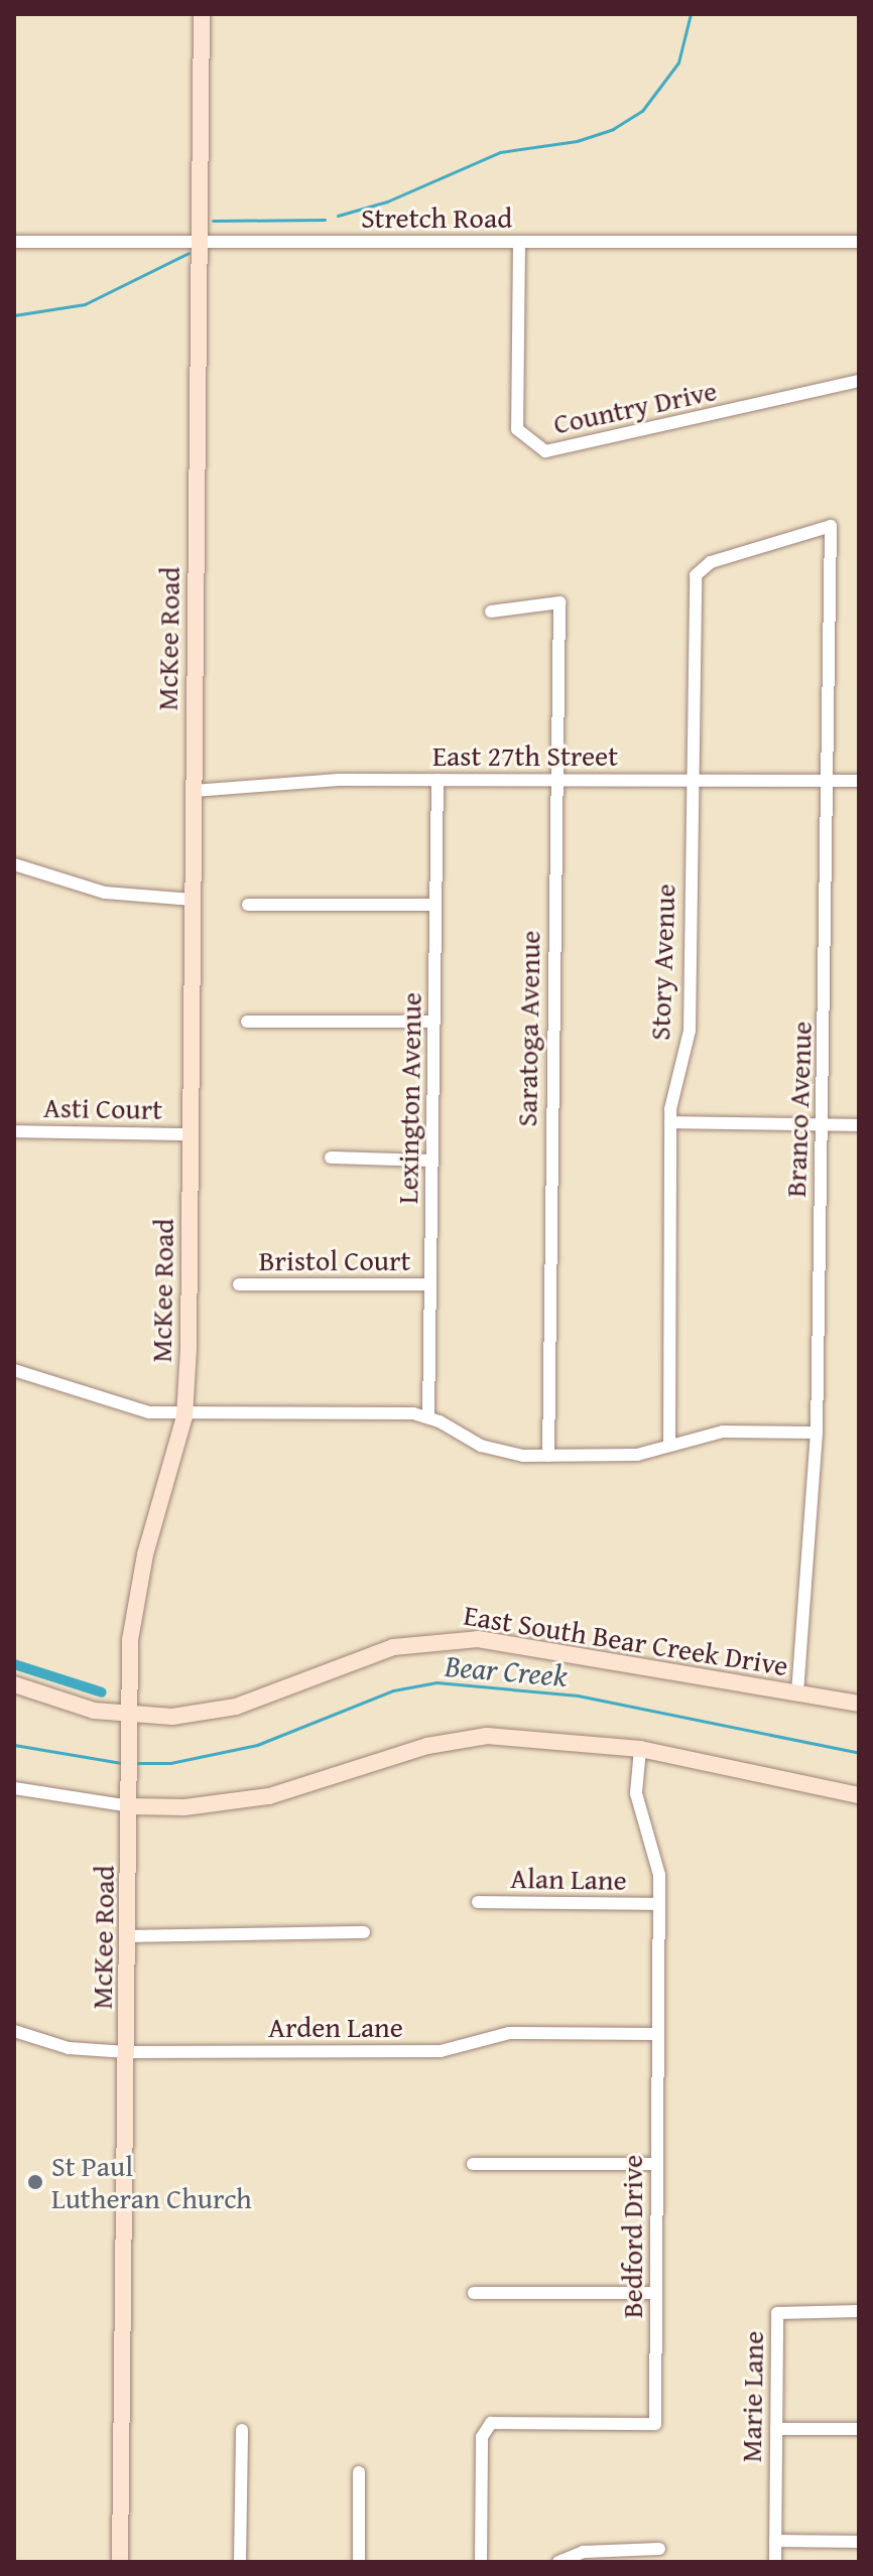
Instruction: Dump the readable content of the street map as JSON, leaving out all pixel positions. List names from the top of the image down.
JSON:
{
  "streets": {
    "street": [
      "Stretch Road",
      "Country Drive",
      "McKee Road",
      "East 27th Street",
      "Story Avenue",
      "Saratoga Avenue",
      "Lexington Avenue",
      "Asti Court",
      "Branco Avenue",
      "Bristol Court",
      "East South Bear Creek Drive",
      "Alan Lane",
      "Arden Lane",
      "Bedford Drive",
      "Marie Lane"
    ]
  },
  "crossings": [
    ["Stretch Road", "Country Drive"],
    ["Stretch Road", "McKee Road"],
    ["McKee Road", "East 27th Street"],
    ["McKee Road", "Asti Court"],
    ["McKee Road", "East South Bear Creek Drive"],
    ["McKee Road", "Arden Lane"],
    ["East 27th Street", "Story Avenue"],
    ["East 27th Street", "Saratoga Avenue"],
    ["East 27th Street", "Lexington Avenue"],
    ["East 27th Street", "Branco Avenue"],
    ["Story Avenue", "Branco Avenue"],
    ["Lexington Avenue", "Bristol Court"],
    ["Branco Avenue", "East South Bear Creek Drive"],
    ["Alan Lane", "Bedford Drive"],
    ["Arden Lane", "Bedford Drive"]
  ],
  "water": ["Bear Creek"],
  "places": ["St Paul Lutheran Church"]
}
